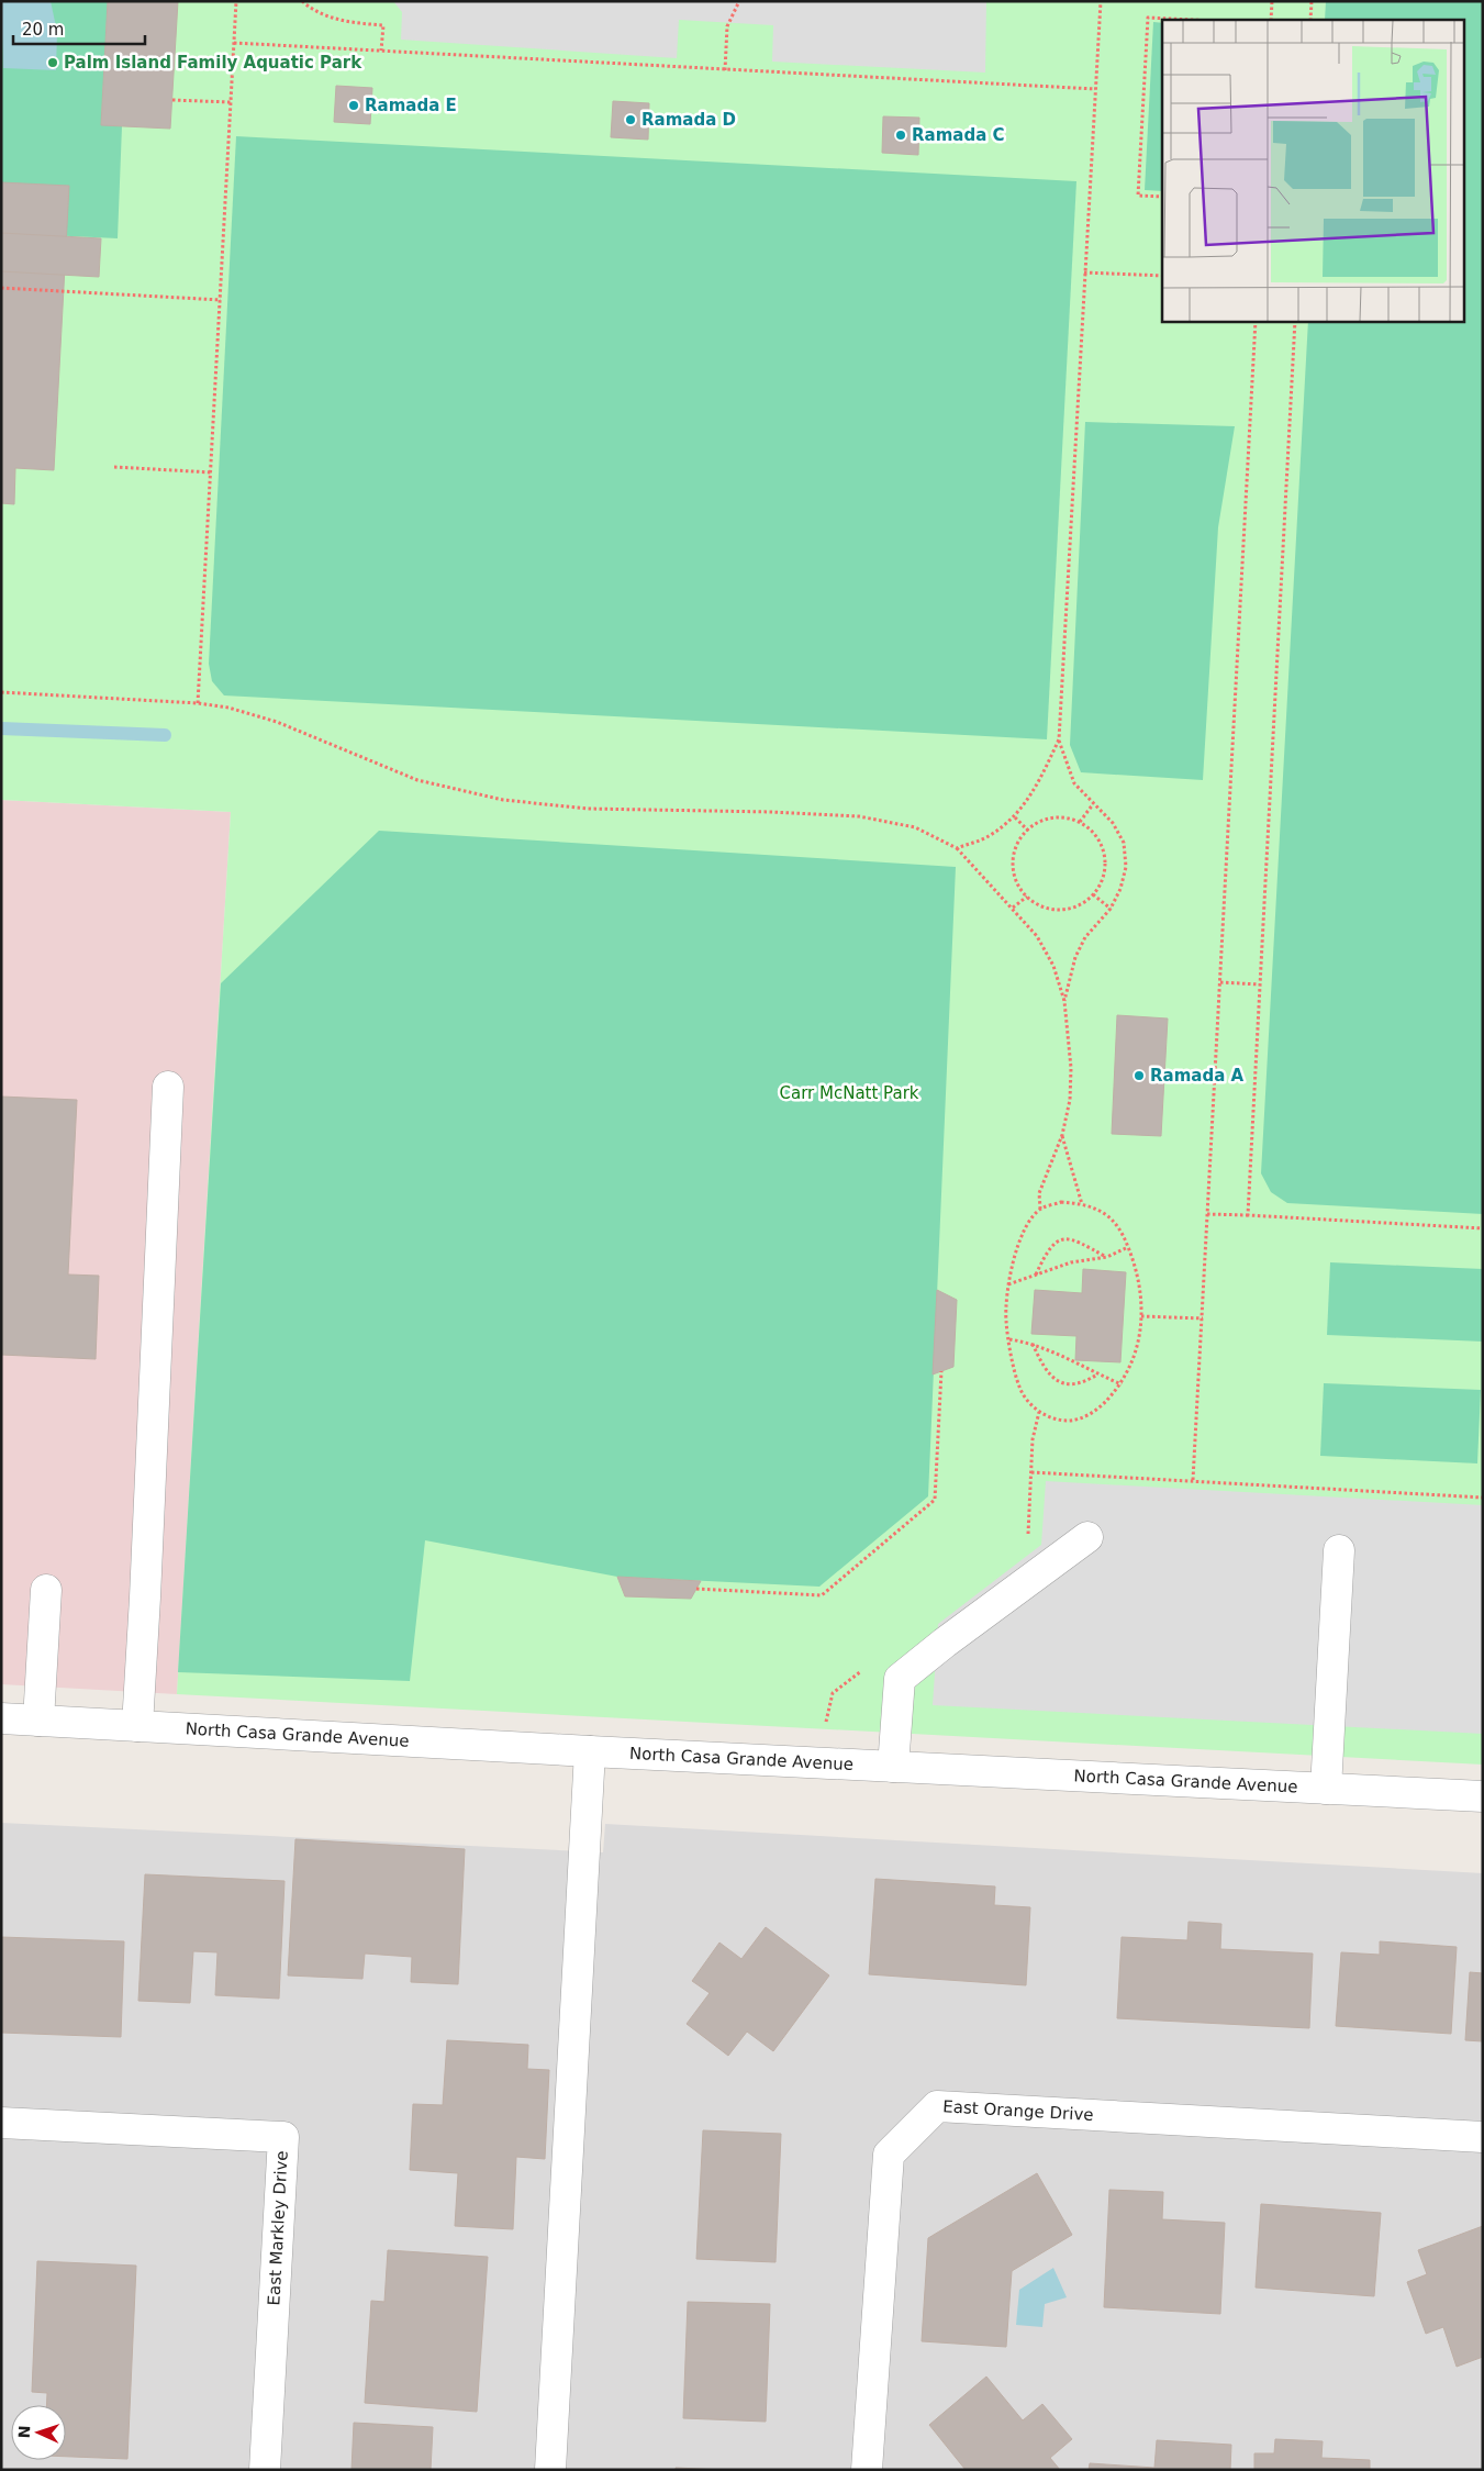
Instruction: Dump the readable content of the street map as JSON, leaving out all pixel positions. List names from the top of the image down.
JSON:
{
  "streets": {
    "street": ["North Casa Grande Avenue", "East Orange Drive", "East Markley Drive"]
  },
  "parks": ["Carr McNatt Park"],
  "places": [
    "Palm Island Family Aquatic Park",
    "Ramada E",
    "Ramada D",
    "Ramada C",
    "Ramada A"
  ],
  "scale_bar": "20 m",
  "north": "left"
}
